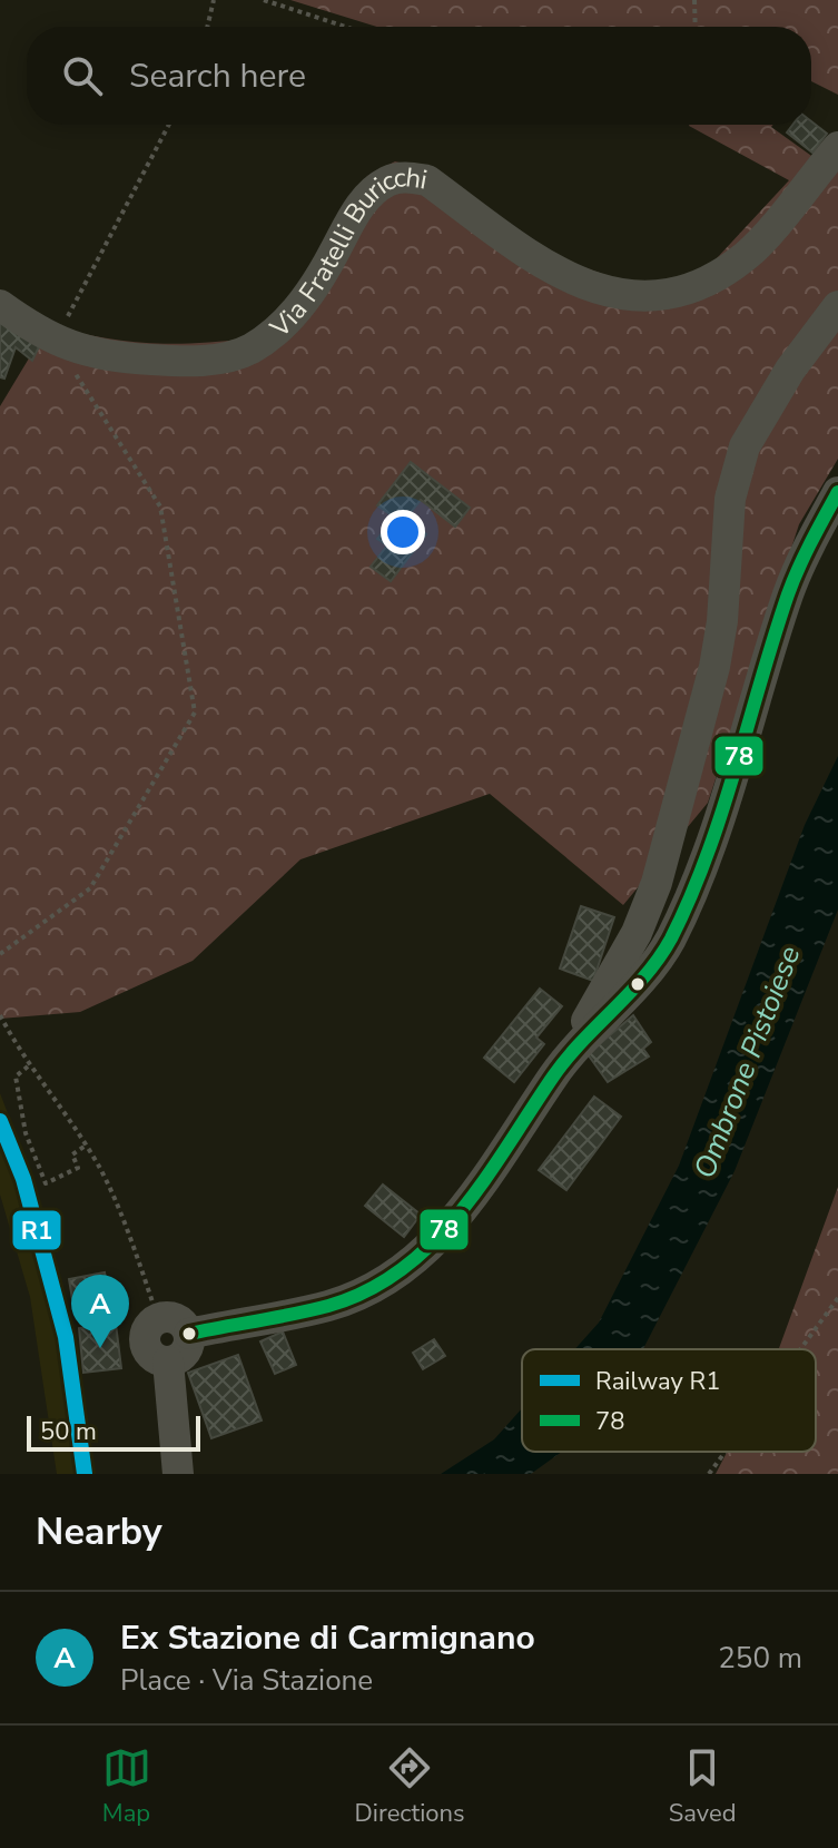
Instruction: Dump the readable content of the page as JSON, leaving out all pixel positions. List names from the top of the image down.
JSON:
{
  "streets": {
    "street": ["Via Fratelli Buricchi"]
  },
  "water": ["Ombrone Pistoiese"],
  "lines": ["transit line 78", "rail line R1"],
  "legend": ["Railway R1", "78"],
  "scale_bar": "50 m",
  "page": {
    "search": "Search here",
    "pins": "A",
    "scale": "50 m",
    "heading": "Nearby",
    "list": [
      {
        "mark": "A",
        "name": "Ex Stazione di Carmignano",
        "note": "Place · Via Stazione",
        "value": "250 m"
      }
    ],
    "nav": ["Map", "Directions", "Saved"]
  }
}
